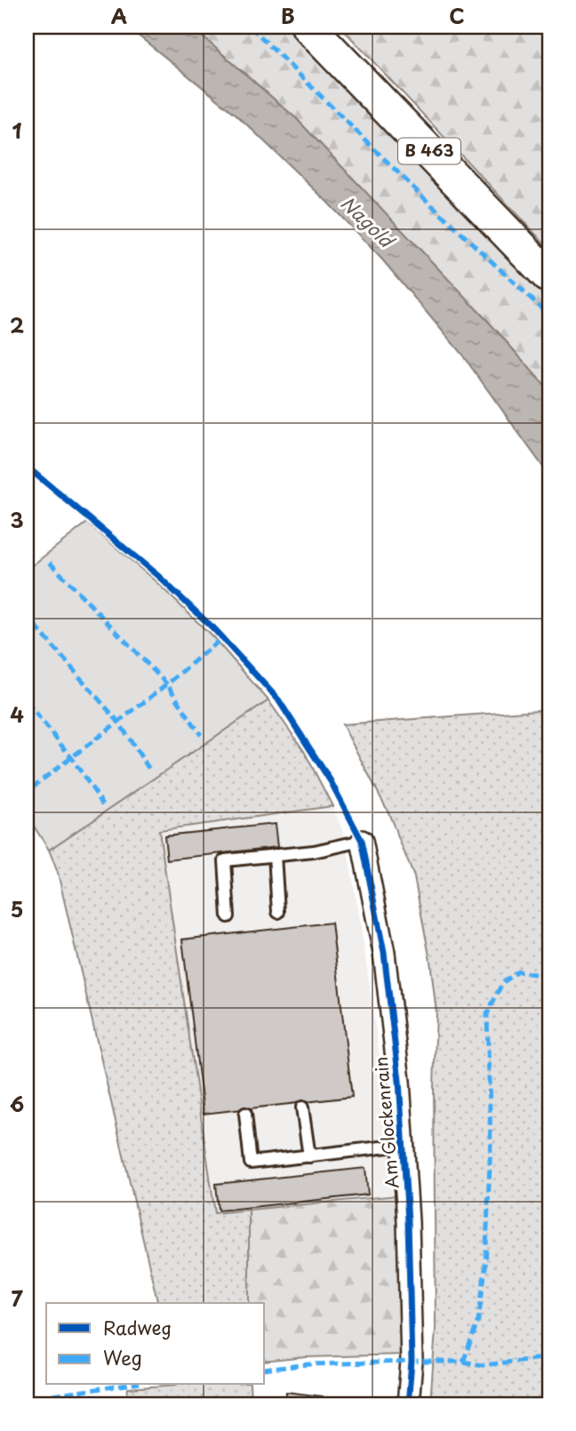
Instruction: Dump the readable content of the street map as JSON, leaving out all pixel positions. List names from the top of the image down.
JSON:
{
  "streets": {
    "main road": ["B 463"],
    "street": ["Am Glockenrain"]
  },
  "water": ["Nagold"],
  "legend": ["Radweg", "Weg"],
  "grid": {
    "columns": ["A", "B", "C"],
    "rows": [
      "1",
      "2",
      "3",
      "4",
      "5",
      "6",
      "7"
    ]
  }
}
